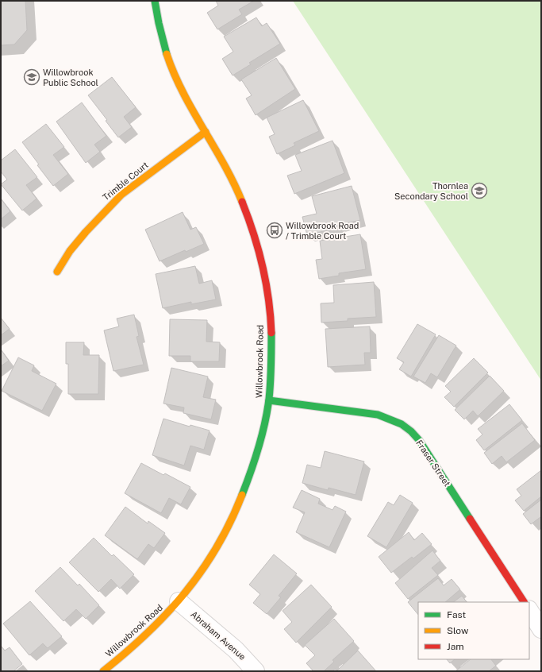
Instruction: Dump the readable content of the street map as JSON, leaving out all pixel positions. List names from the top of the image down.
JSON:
{
  "streets": {
    "street": [
      "Trimble Court",
      "Willowbrook Road",
      "Fraser Street",
      "Abraham Avenue"
    ]
  },
  "crossings": [
    ["Trimble Court", "Willowbrook Road"],
    ["Willowbrook Road", "Fraser Street"],
    ["Willowbrook Road", "Abraham Avenue"]
  ],
  "places": {
    "school or university": ["Willowbrook Public School", "Thornlea Secondary School"],
    "bus stop": ["Willowbrook Road / Trimble Court"]
  },
  "legend": ["Fast", "Slow", "Jam"]
}
